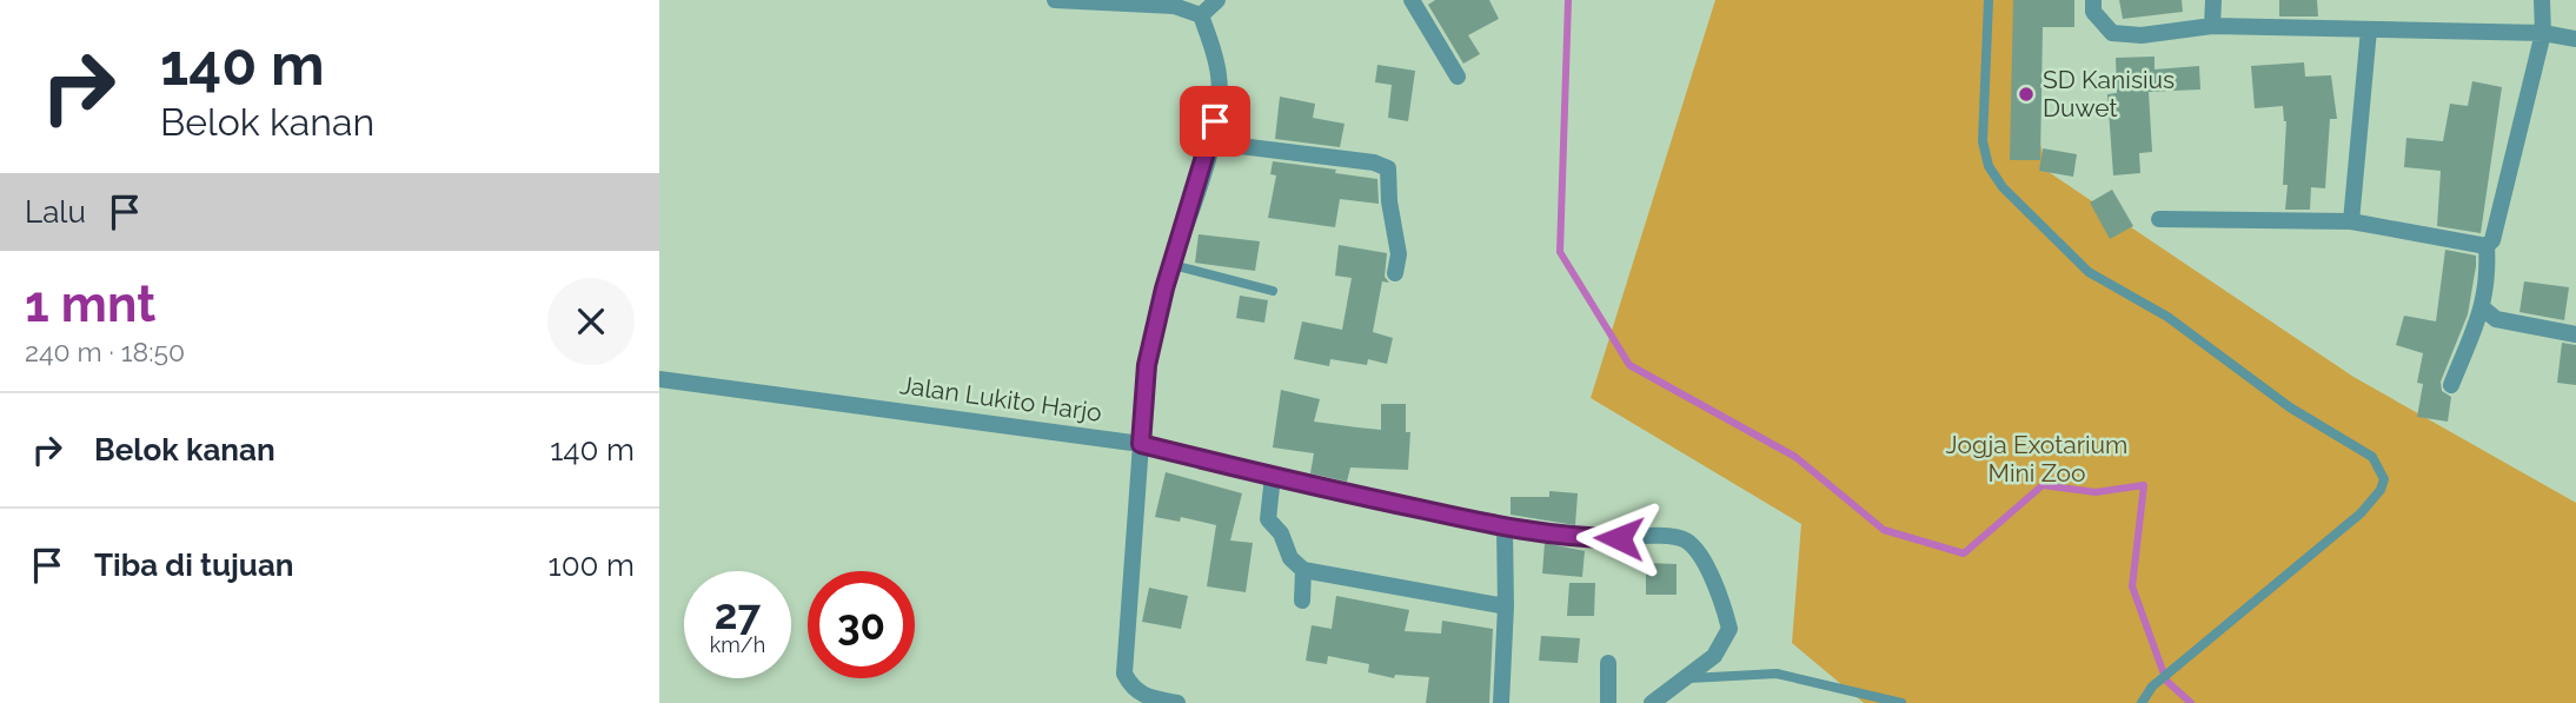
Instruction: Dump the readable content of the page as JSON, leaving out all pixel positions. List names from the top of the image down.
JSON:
{
  "streets": {
    "street": ["Jalan Lukito Harjo"]
  },
  "parks": ["Jogja Exotarium Mini Zoo"],
  "places": ["SD Kanisius Duwet"],
  "page": {
    "turn": ["140 m", "Belok kanan"],
    "then": "Lalu",
    "heading": ["1 mnt", "240 m · 18:50"],
    "list": [
      {
        "name": "Belok kanan",
        "value": "140 m"
      },
      {
        "name": "Tiba di tujuan",
        "value": "100 m"
      }
    ],
    "speed": "27 km/h",
    "limit": "30"
  }
}
